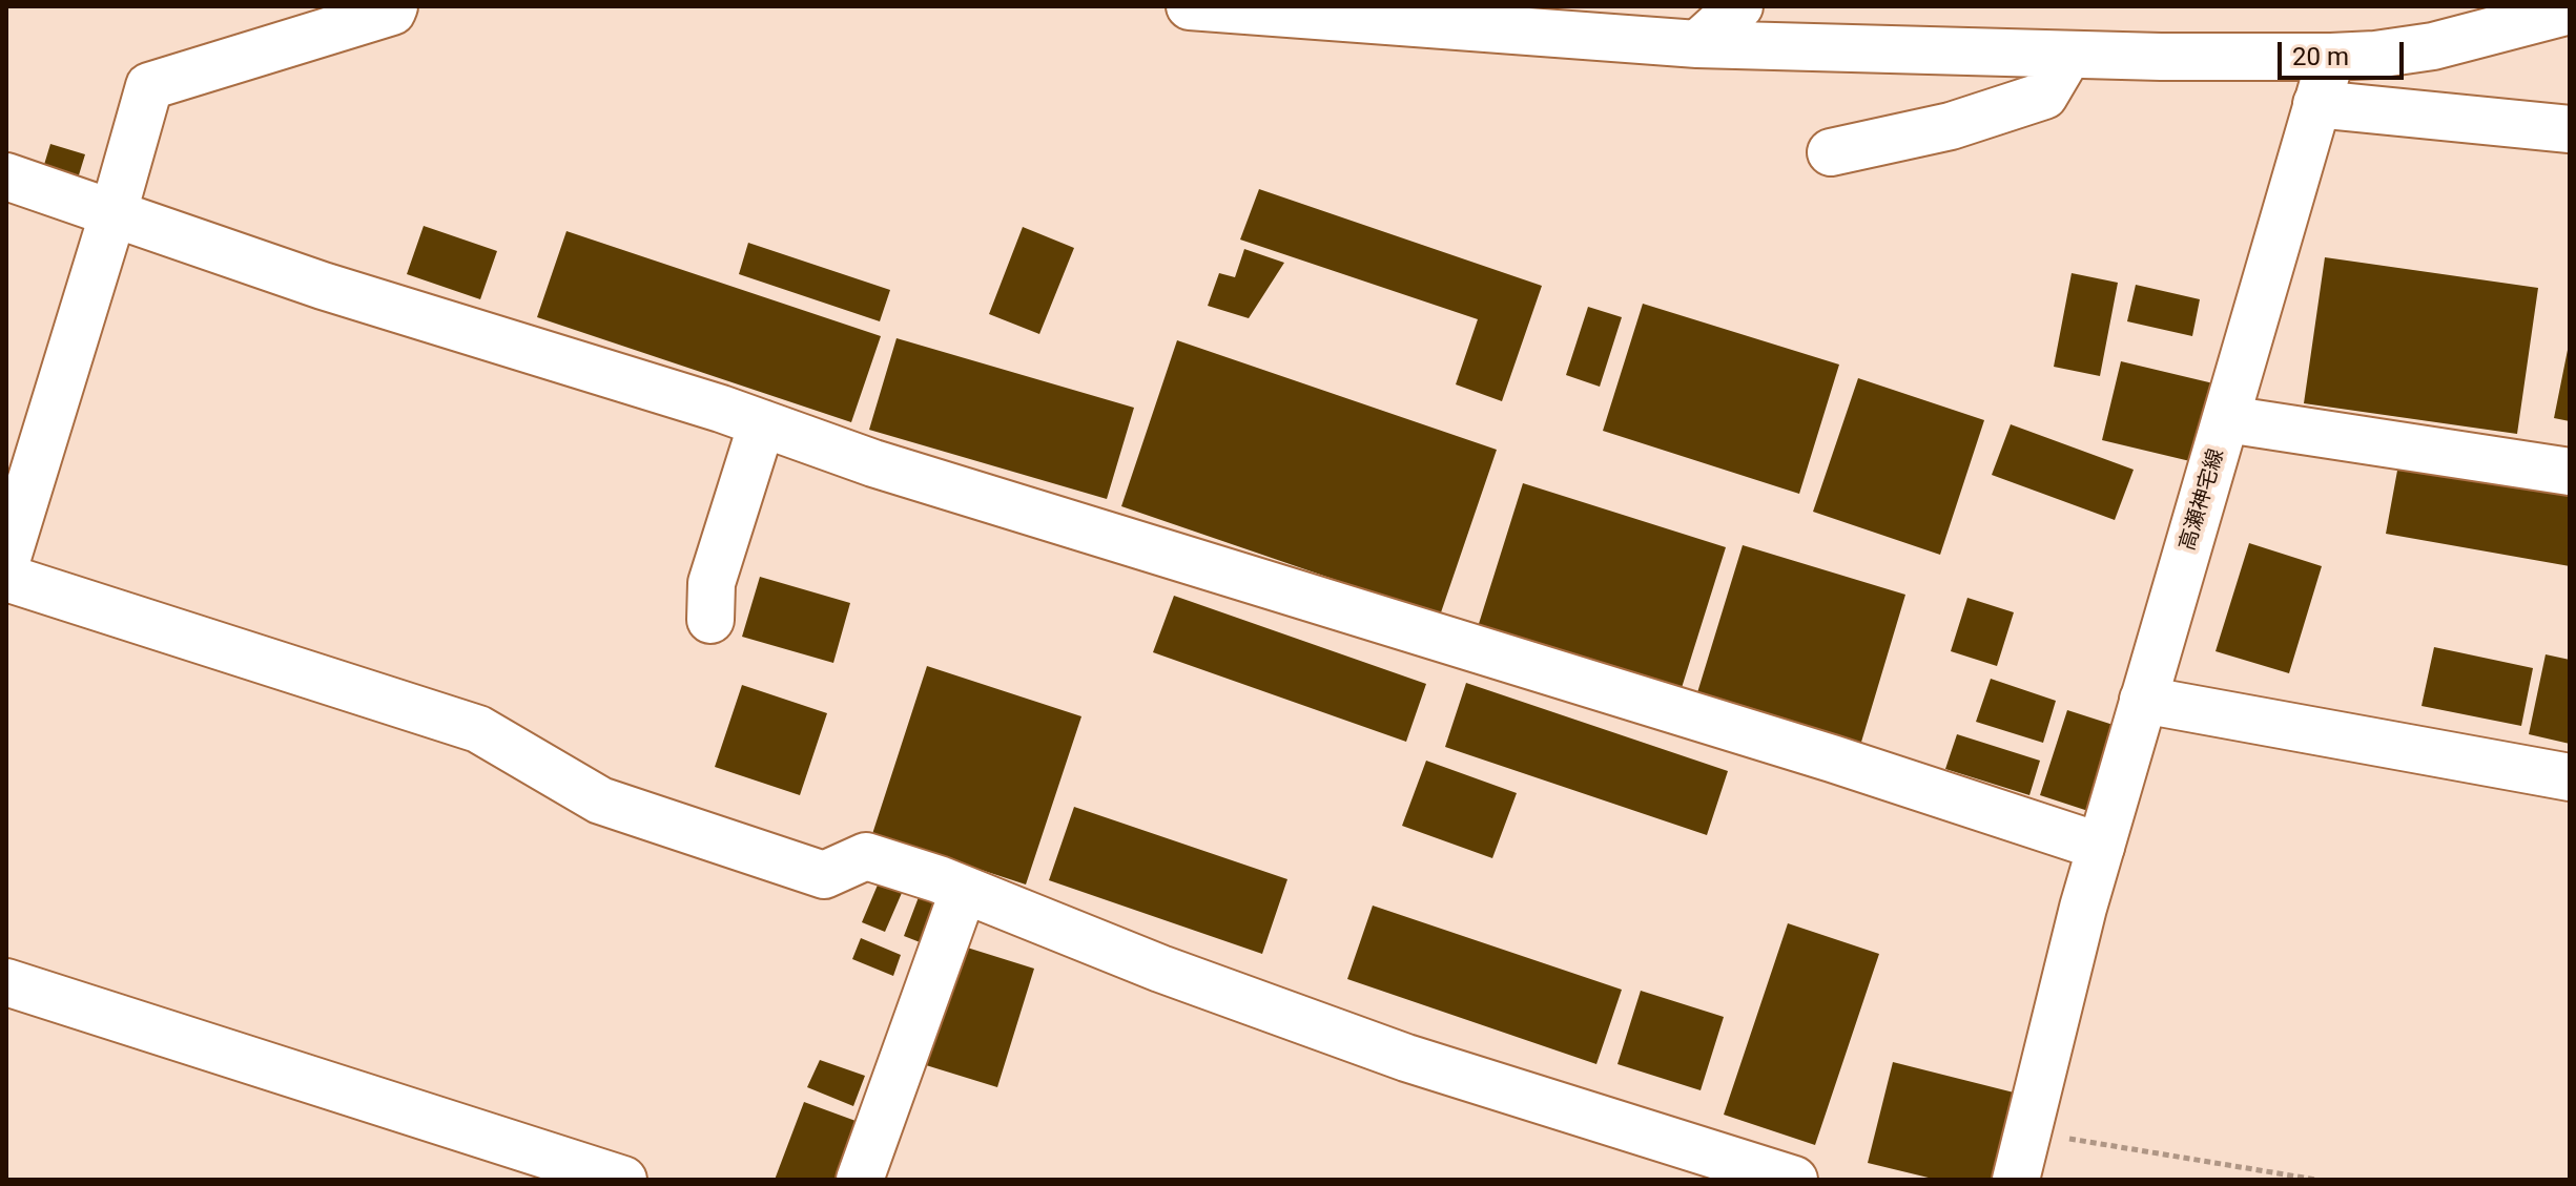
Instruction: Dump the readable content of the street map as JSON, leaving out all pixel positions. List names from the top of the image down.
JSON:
{
  "streets": {
    "street": ["高瀬神宅線"]
  },
  "scale_bar": "20 m"
}
